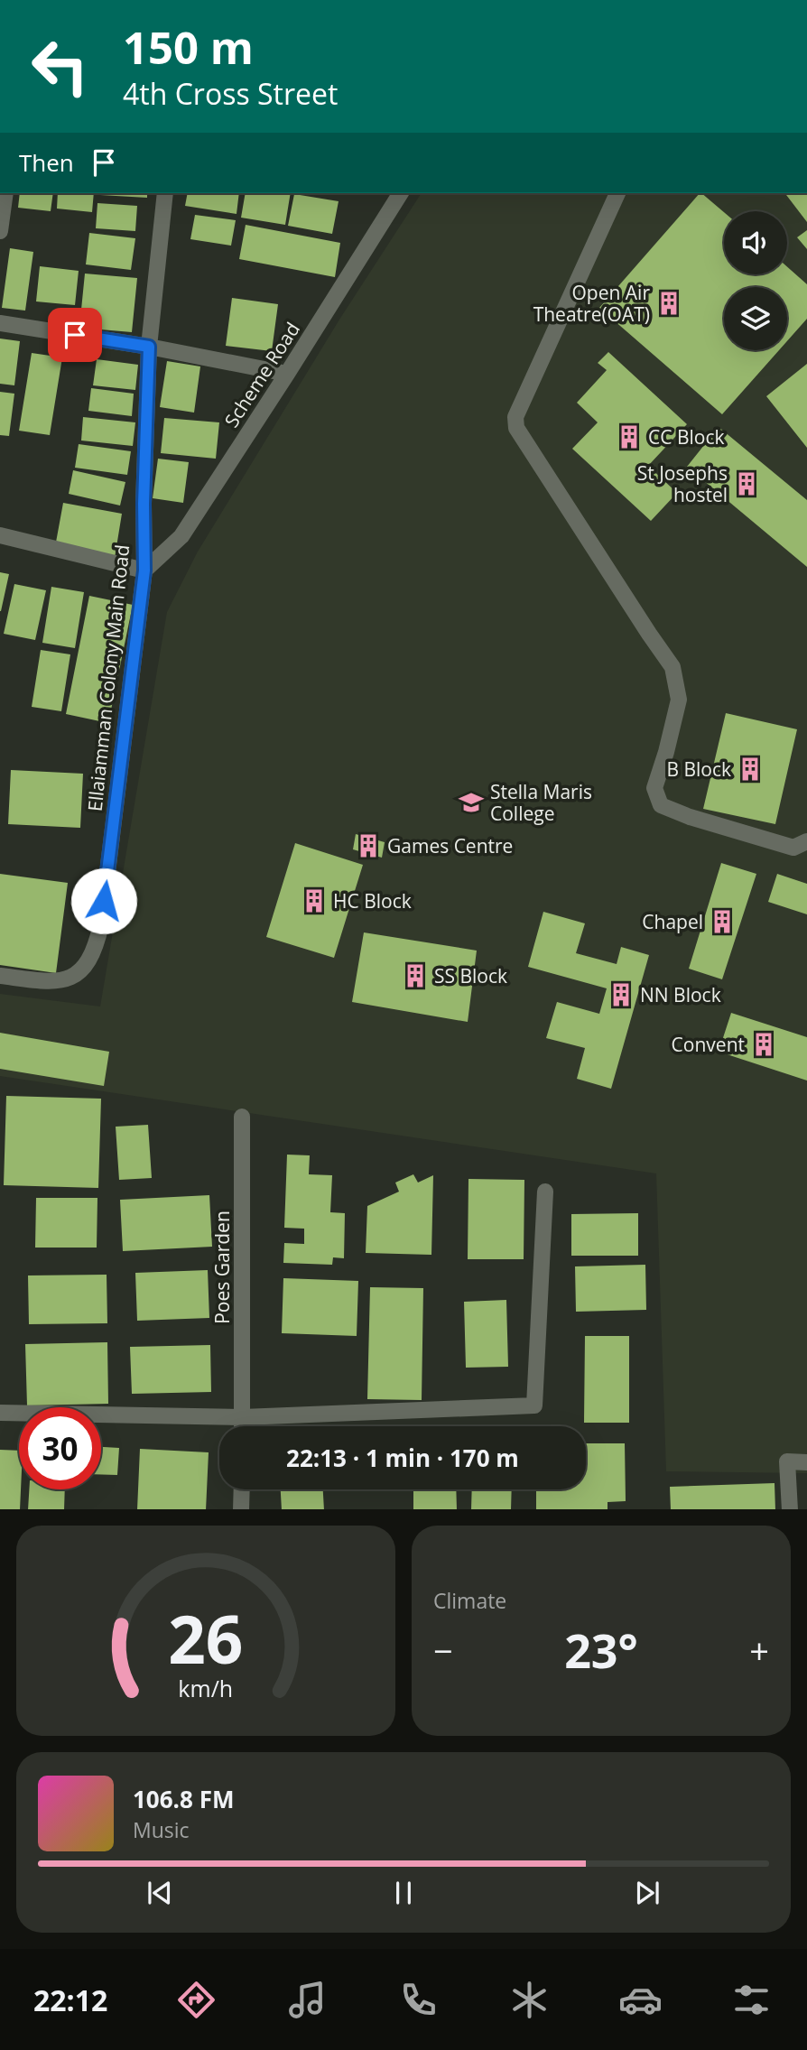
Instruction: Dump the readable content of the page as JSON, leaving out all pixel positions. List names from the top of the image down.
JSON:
{
  "streets": {
    "street": ["Scheme Road", "Ellaiamman Colony Main Road", "Poes Garden"]
  },
  "crossings": [
    ["Scheme Road", "Ellaiamman Colony Main Road"]
  ],
  "places": {
    "building": [
      "Open Air Theatre(OAT)",
      "CC Block",
      "St Josephs hostel",
      "B Block",
      "Games Centre",
      "HC Block",
      "Chapel",
      "SS Block",
      "NN Block",
      "Convent"
    ],
    "school or university": ["Stella Maris College"]
  },
  "page": {
    "turn": ["150 m", "4th Cross Street"],
    "then": "Then",
    "limit": "30",
    "trip": "22:13 · 1 min · 170 m",
    "tile": "Climate",
    "heat": ["−", "23°", "+"],
    "song": ["106.8 FM", "Music"],
    "tabs": "22:12",
    "gauge": ["26", "km/h"]
  }
}
